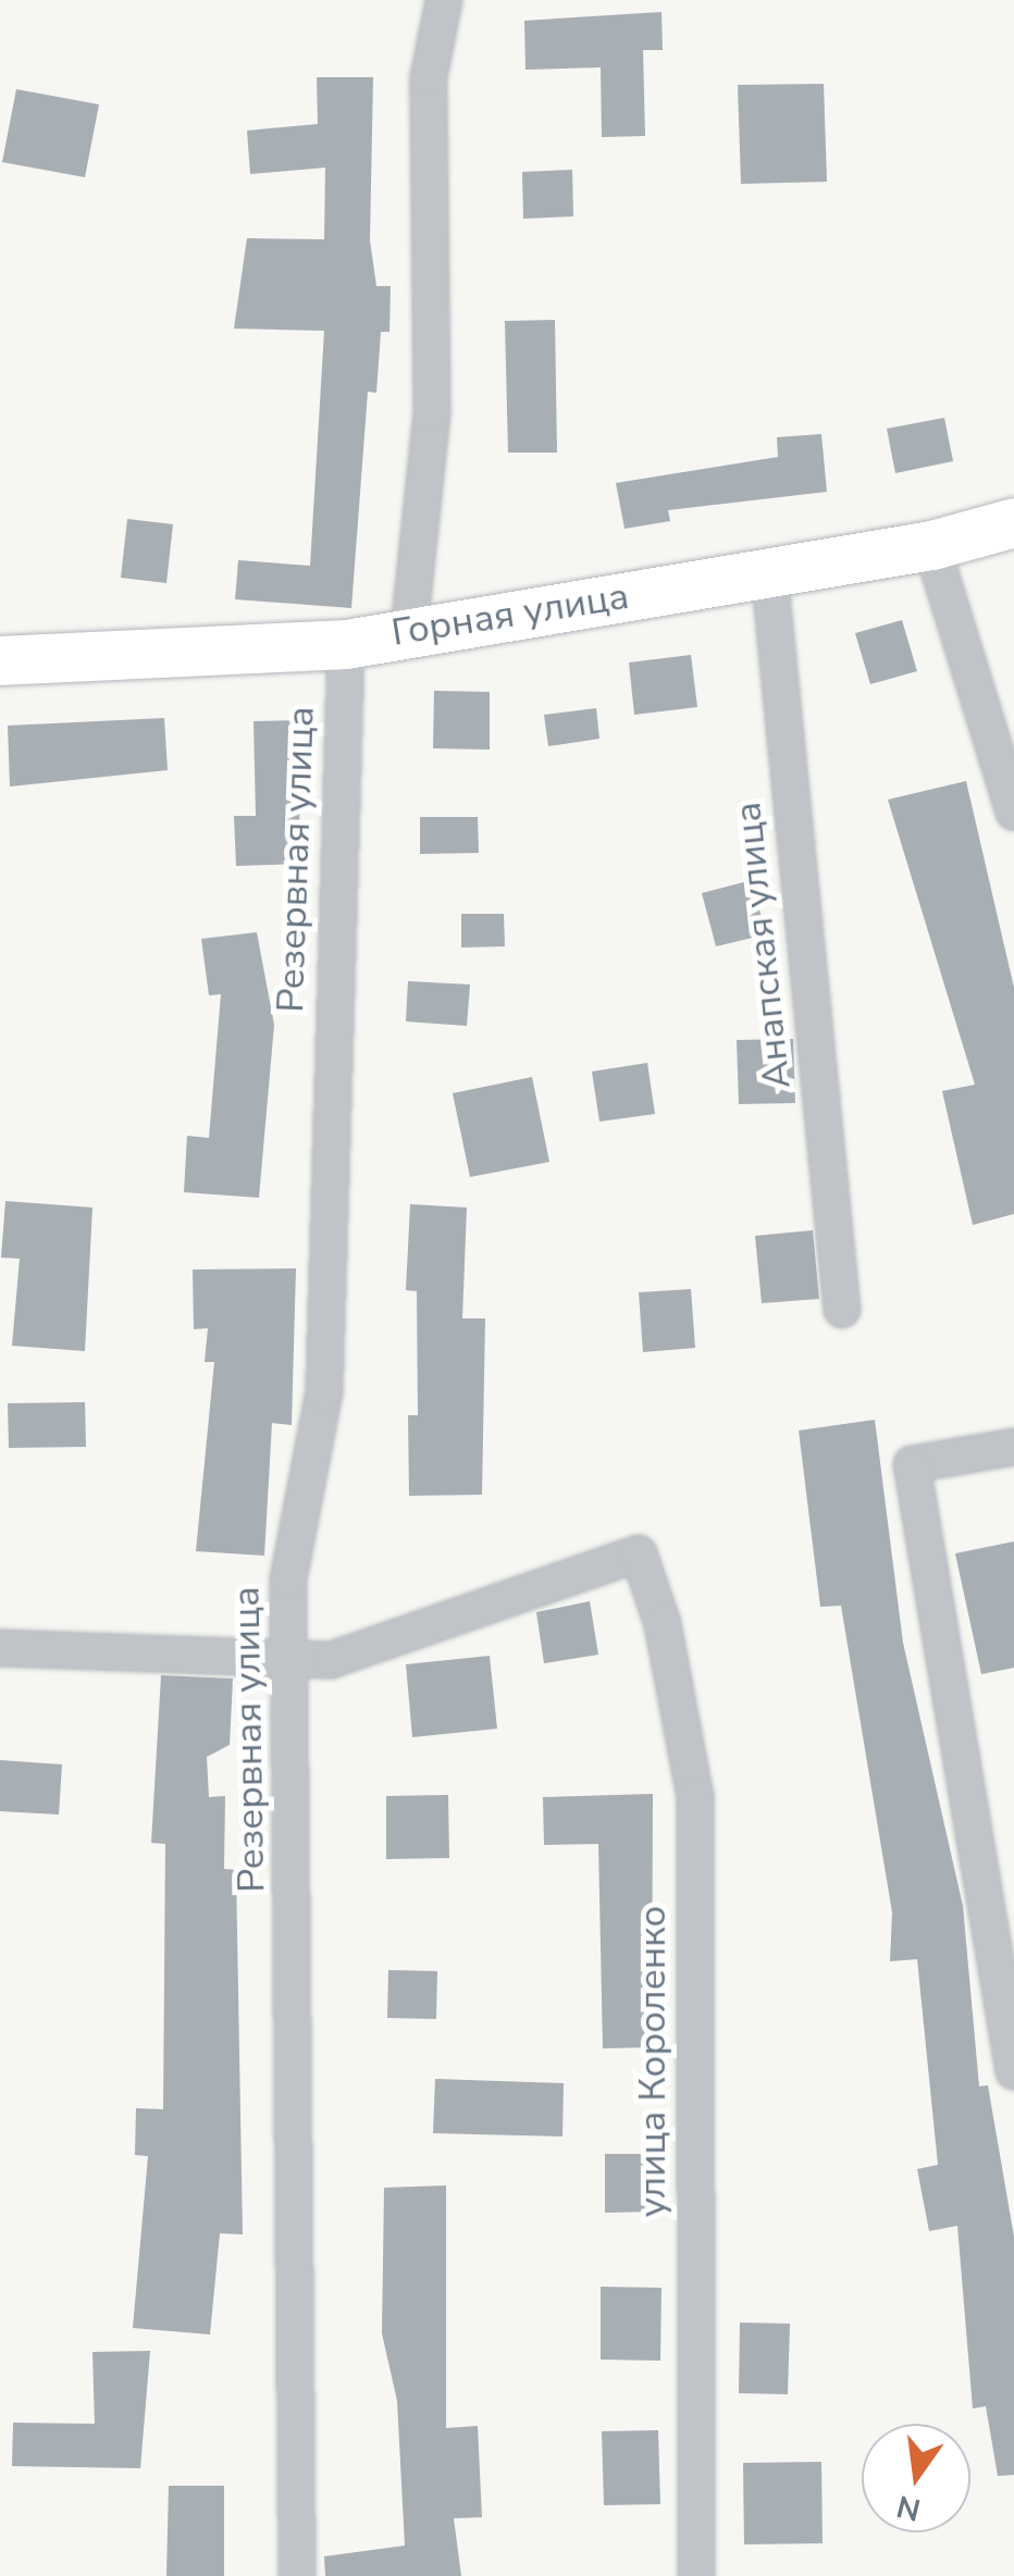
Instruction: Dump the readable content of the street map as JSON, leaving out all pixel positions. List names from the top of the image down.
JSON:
{
  "streets": {
    "main road": ["Горная улица"],
    "street": ["Резервная улица", "Анапская улица", "улица Короленко"]
  },
  "crossings": [
    ["Горная улица", "Резервная улица"],
    ["Горная улица", "Анапская улица"],
    ["Резервная улица", "улица Короленко"]
  ],
  "north": "bottom"
}
